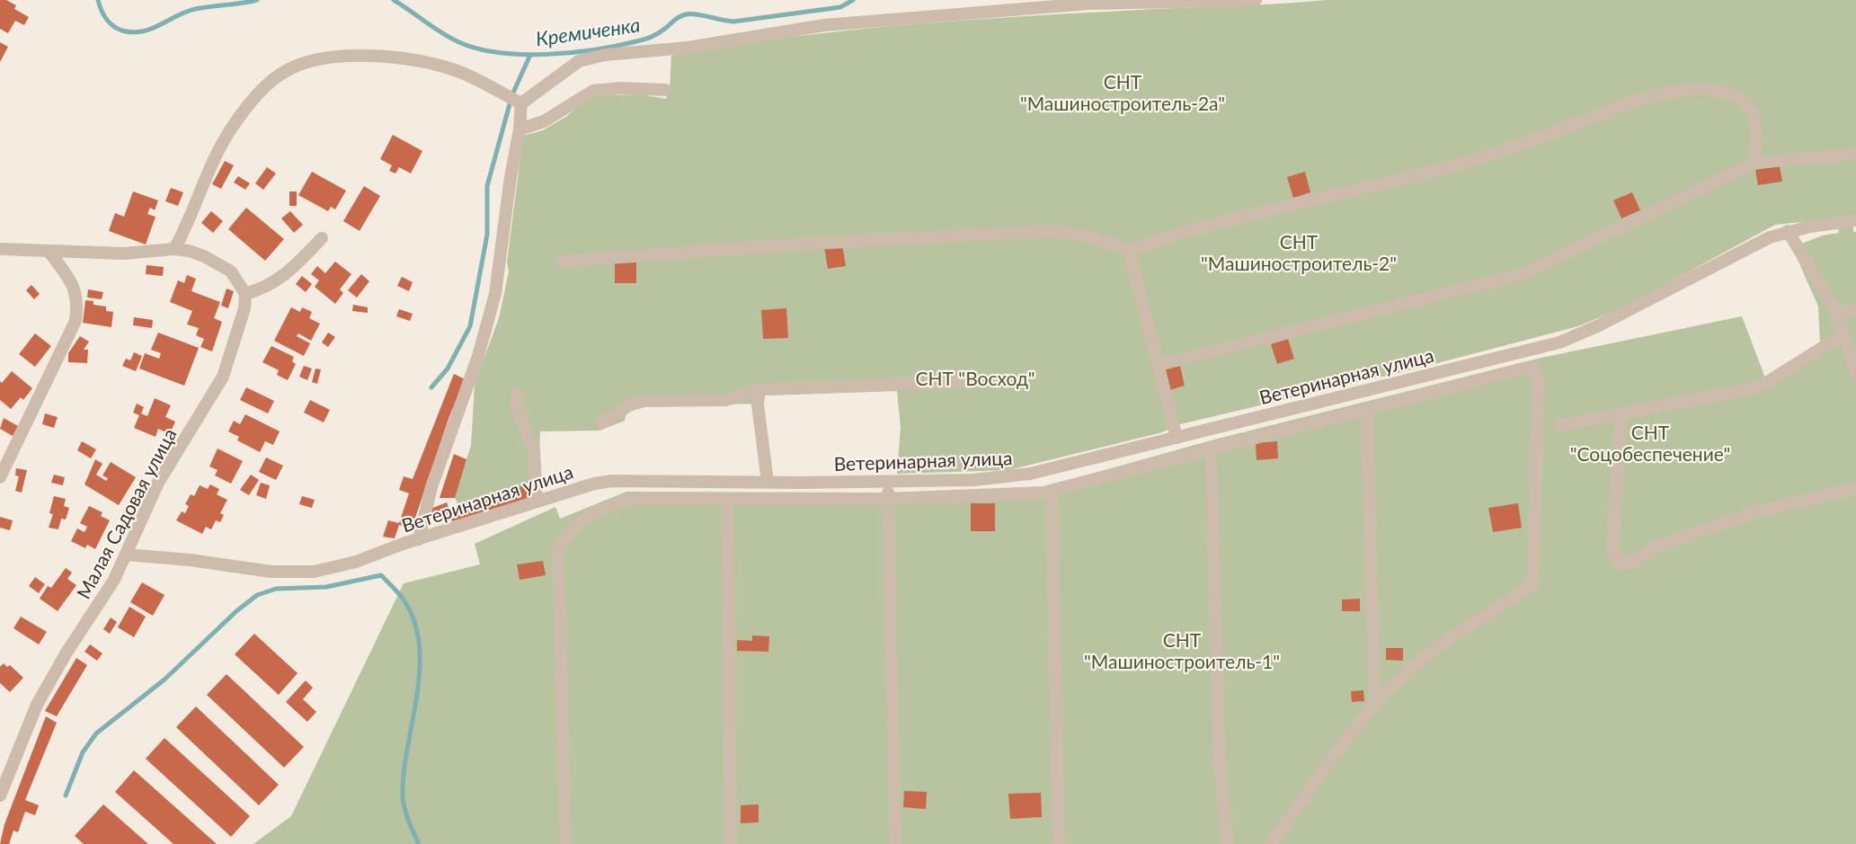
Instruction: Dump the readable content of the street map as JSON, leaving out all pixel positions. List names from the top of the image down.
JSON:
{
  "streets": {
    "street": ["Ветеринарная улица", "Малая Садовая улица"]
  },
  "crossings": [
    ["Ветеринарная улица", "Малая Садовая улица"]
  ],
  "water": ["Кремиченка"],
  "parks": [
    "СНТ \"Машиностроитель-2а\"",
    "СНТ \"Машиностроитель-2\"",
    "СНТ \"Восход\"",
    "СНТ \"Соцобеспечение\"",
    "СНТ \"Машиностроитель-1\""
  ]
}
